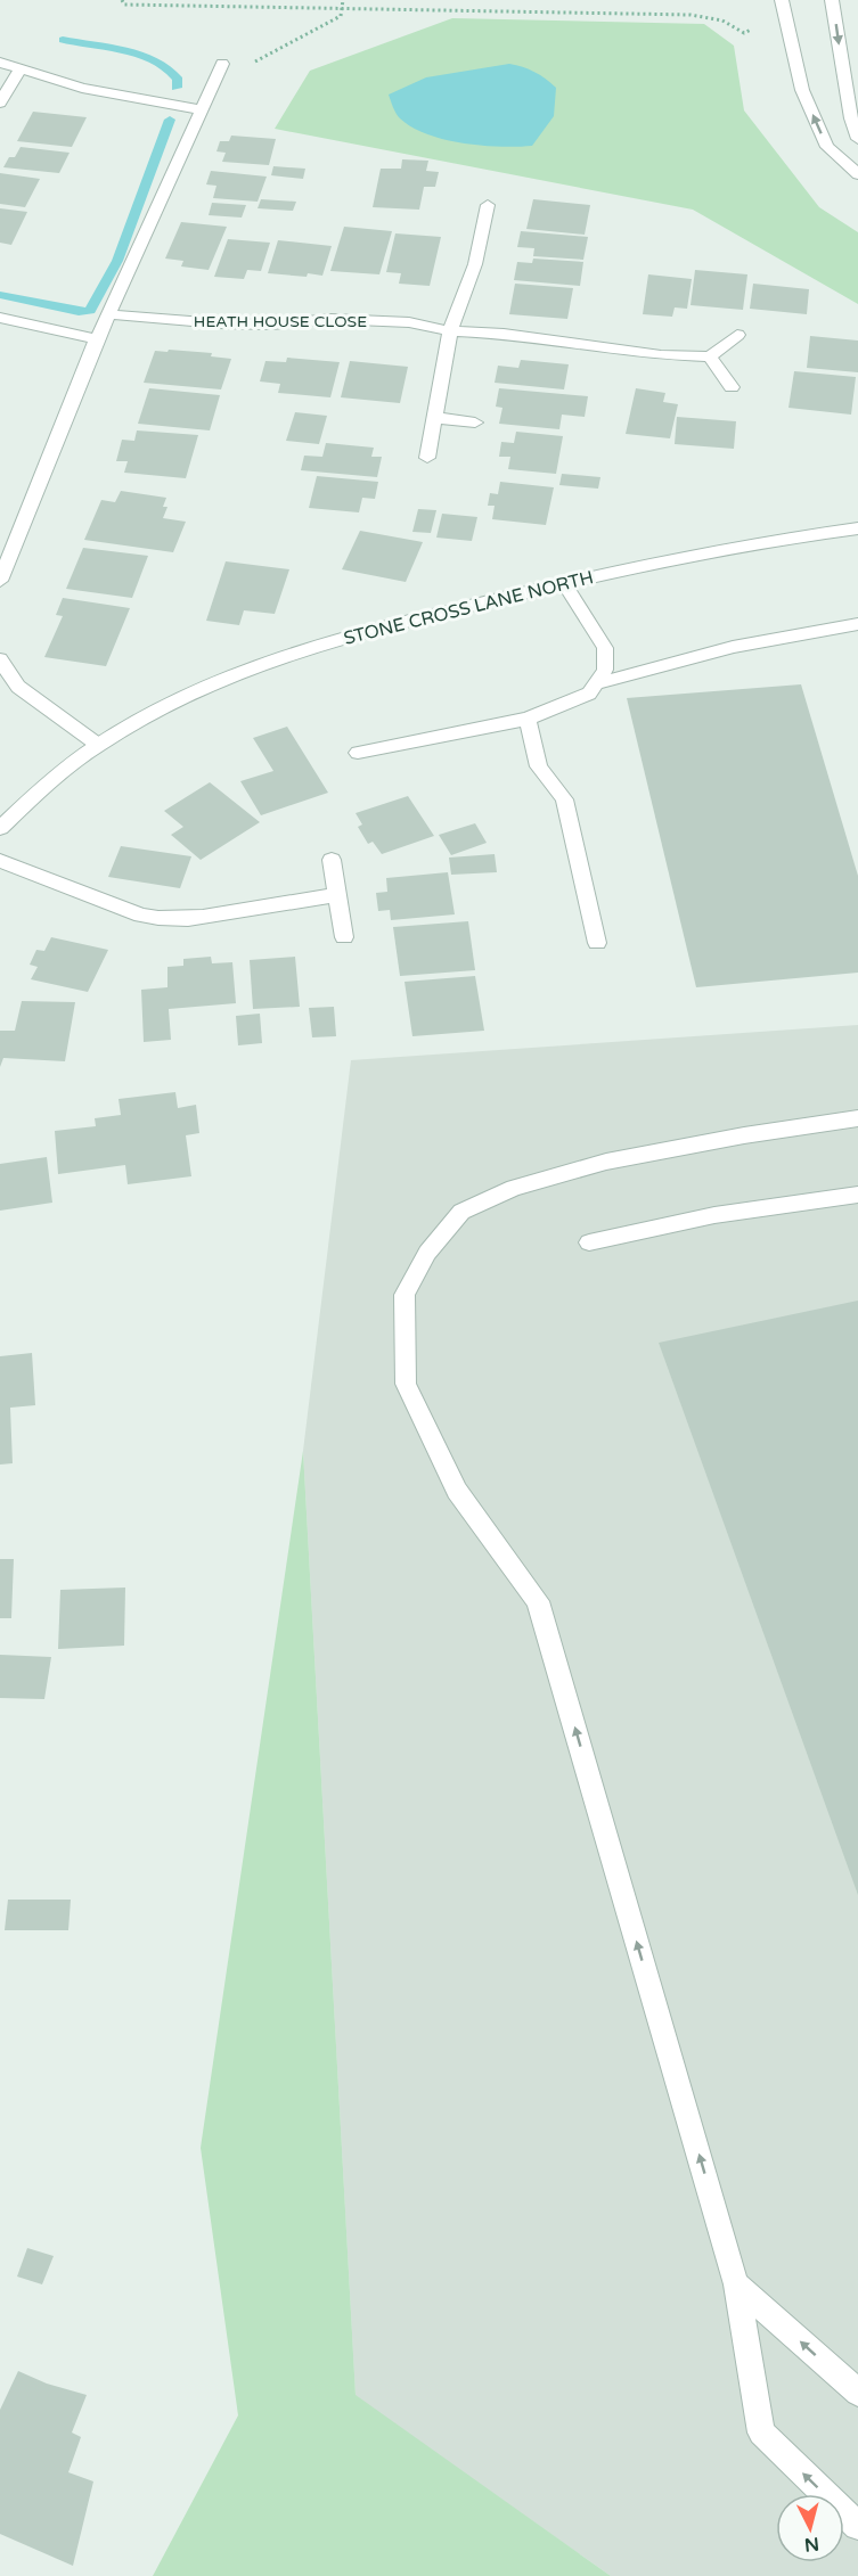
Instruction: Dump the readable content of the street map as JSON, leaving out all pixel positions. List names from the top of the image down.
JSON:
{
  "streets": {
    "street": ["HEATH HOUSE CLOSE", "STONE CROSS LANE NORTH"]
  },
  "north": "bottom"
}
